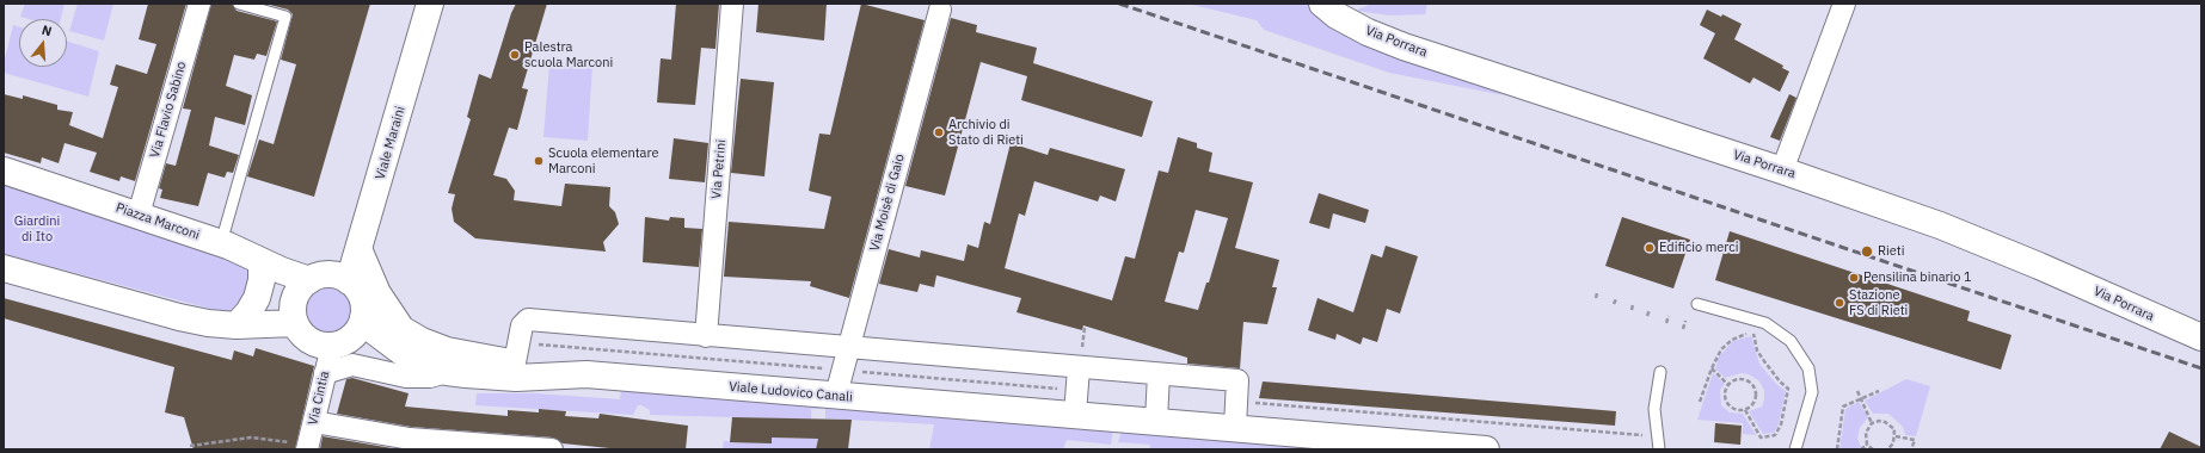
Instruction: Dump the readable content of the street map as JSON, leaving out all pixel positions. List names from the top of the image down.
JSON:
{
  "streets": {
    "street": [
      "Via Porrara",
      "Via Flavio Sabino",
      "Viale Maraini",
      "Via Petrini",
      "Via Moisè di Gaio",
      "Piazza Marconi",
      "Viale Ludovico Canali",
      "Via Cintia"
    ]
  },
  "crossings": [
    ["Via Flavio Sabino", "Piazza Marconi"],
    ["Viale Maraini", "Piazza Marconi"],
    ["Viale Maraini", "Viale Ludovico Canali"],
    ["Viale Maraini", "Via Cintia"],
    ["Via Moisè di Gaio", "Viale Ludovico Canali"],
    ["Piazza Marconi", "Viale Ludovico Canali"],
    ["Piazza Marconi", "Via Cintia"],
    ["Viale Ludovico Canali", "Via Cintia"]
  ],
  "parks": ["Giardini di Ito"],
  "places": [
    "Palestra scuola Marconi",
    "Archivio di Stato di Rieti",
    "Scuola elementare Marconi",
    "Edificio merci",
    "Rieti",
    "Pensilina binario 1",
    "Stazione FS di Rieti"
  ],
  "north": "top"
}
